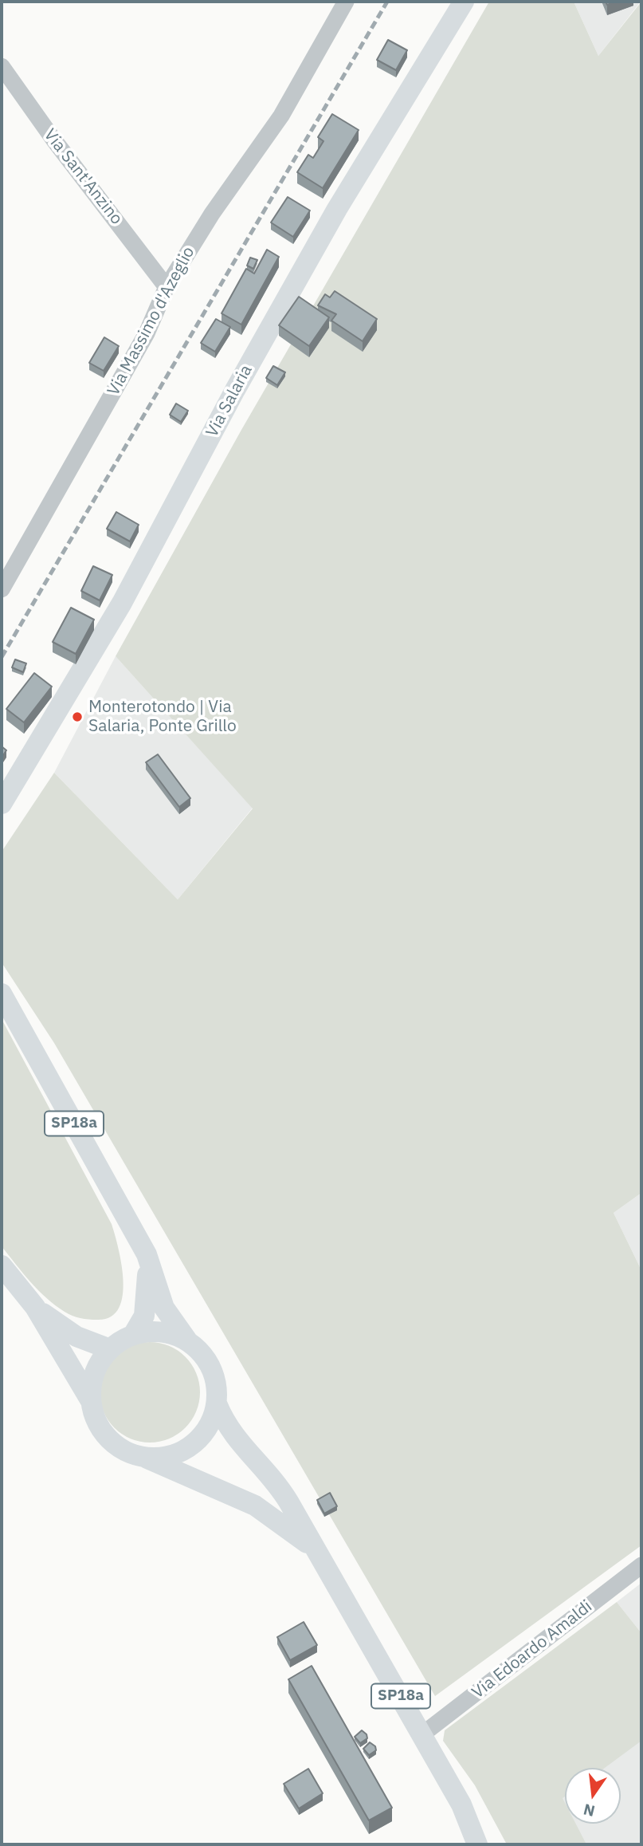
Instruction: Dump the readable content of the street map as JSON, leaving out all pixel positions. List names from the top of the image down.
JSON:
{
  "streets": {
    "main road": ["Via Salaria", "SP18a"],
    "street": ["Via Sant'Anzino", "Via Massimo d'Azeglio", "Via Edoardo Amaldi"]
  },
  "crossings": [
    ["Via Sant'Anzino", "Via Massimo d'Azeglio"],
    ["SP18a", "Via Edoardo Amaldi"]
  ],
  "places": ["Monterotondo | Via Salaria, Ponte Grillo"],
  "north": "bottom"
}
